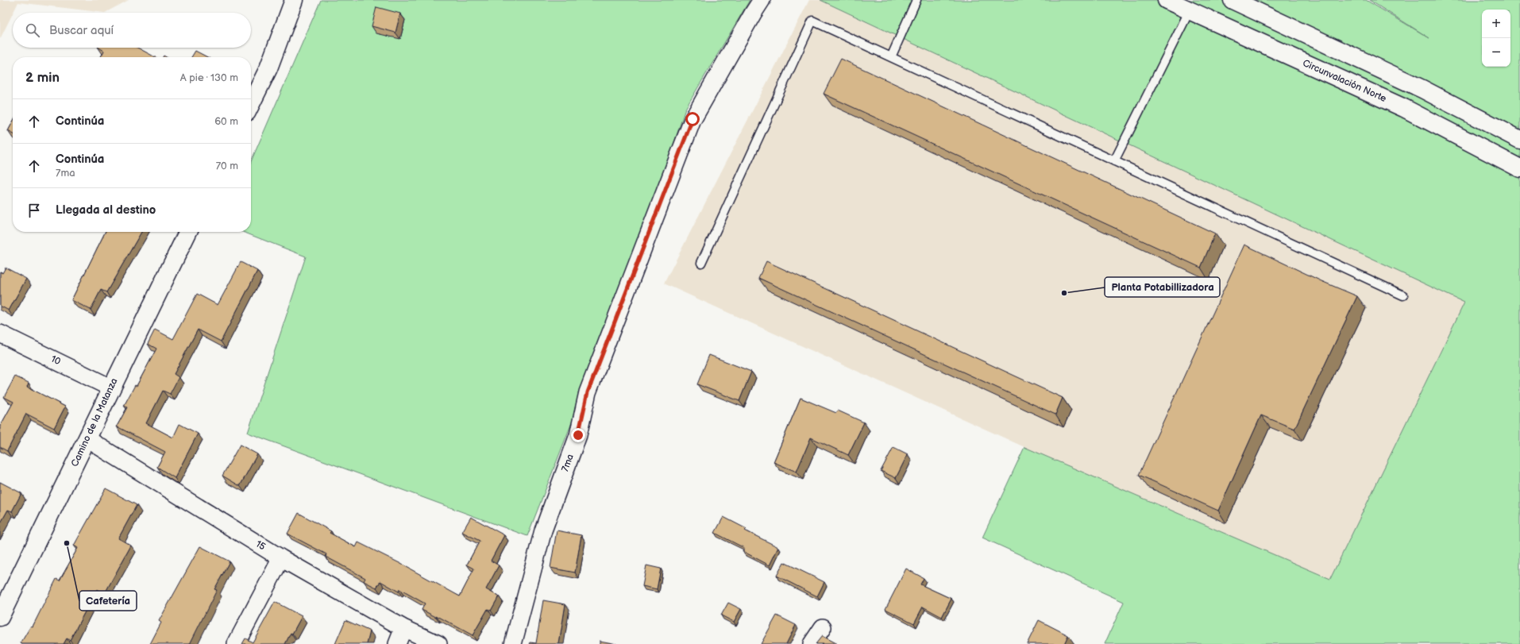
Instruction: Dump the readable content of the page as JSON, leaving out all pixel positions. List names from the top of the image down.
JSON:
{
  "streets": {
    "main road": ["Circunvalación Norte", "Camino de la Matanza"],
    "street": ["10", "7ma", "15"]
  },
  "crossings": [
    ["10", "Camino de la Matanza"],
    ["Camino de la Matanza", "15"]
  ],
  "places": ["Planta Potabillizadora", "Cafetería"],
  "page": {
    "map_buttons": ["+", "−"],
    "search": "Buscar aquí",
    "heading": ["2 min", "A pie · 130 m"],
    "list": [
      ["Continúa", "60 m"],
      ["Continúa", "7ma", "70 m"],
      "Llegada al destino"
    ]
  }
}
